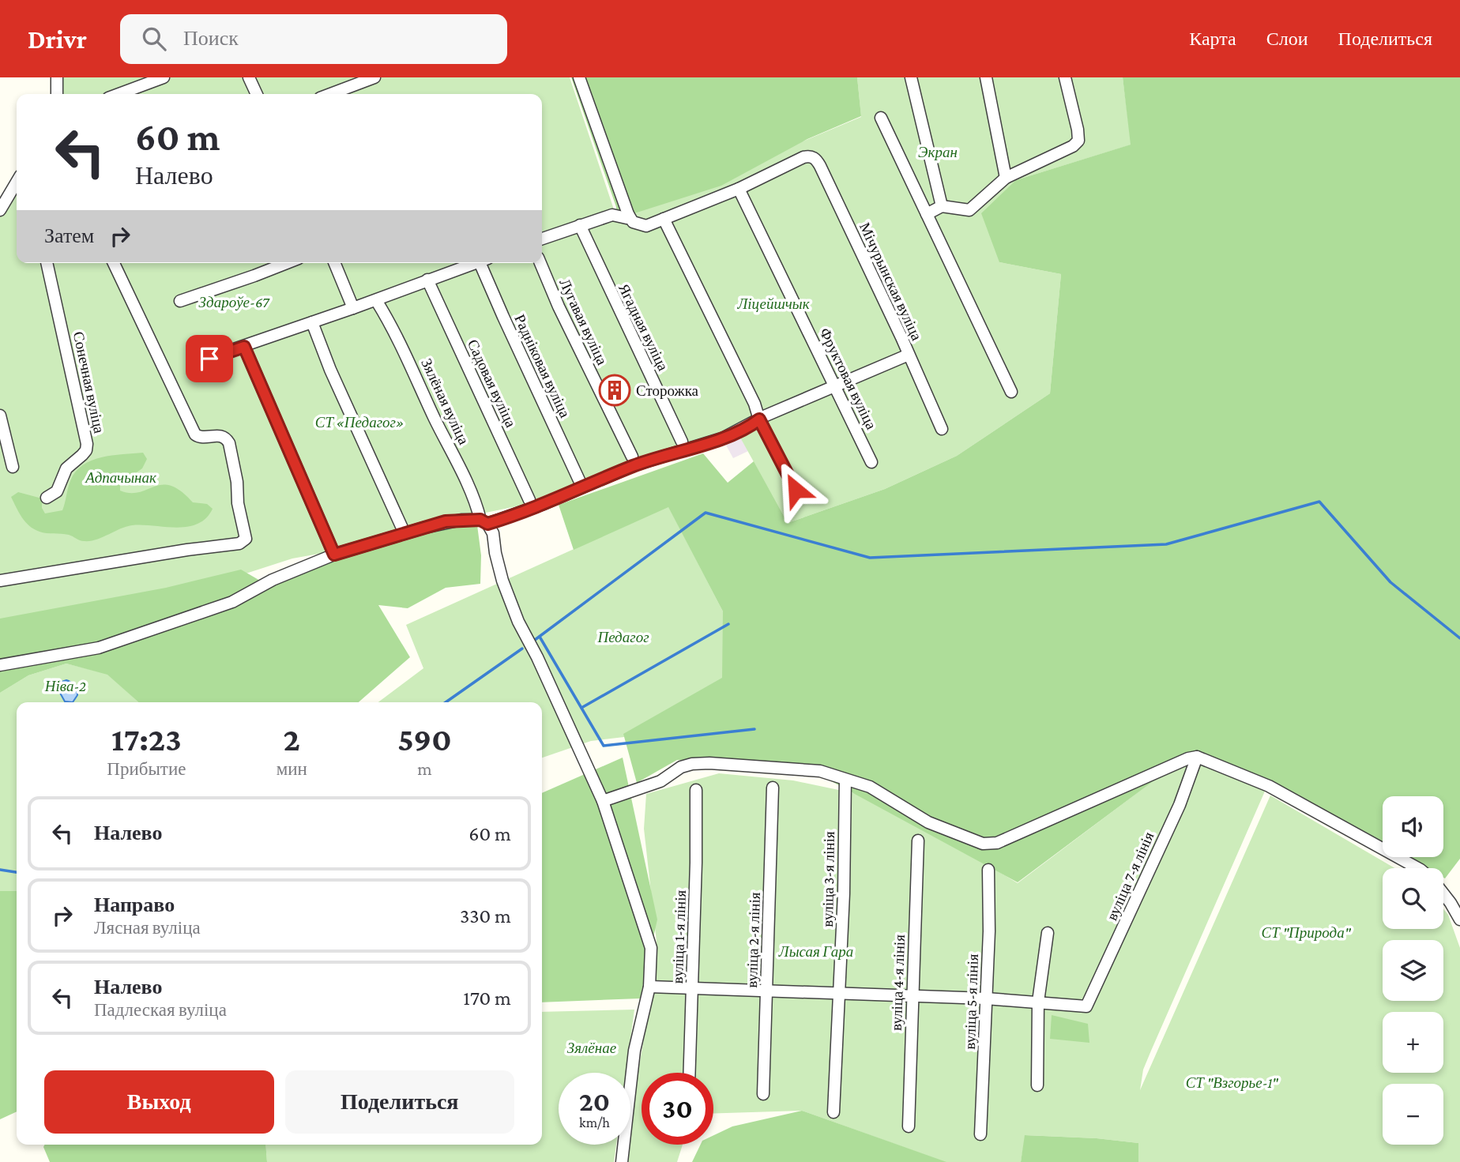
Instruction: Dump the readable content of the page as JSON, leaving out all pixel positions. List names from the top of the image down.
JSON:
{
  "streets": {
    "street": [
      "Мічурынская вуліца",
      "Лугавая вуліца",
      "Ягадная вуліца",
      "Радніковая вуліца",
      "Фруктовая вуліца",
      "Сонечная вуліца",
      "Садовая вуліца",
      "Зялёная вуліца",
      "вуліца 7-я лінія",
      "вуліца 3-я лінія",
      "вуліца 1-я лінія",
      "вуліца 2-я лінія",
      "вуліца 4-я лінія",
      "вуліца 5-я лінія"
    ]
  },
  "crossings": [
    ["Мічурынская вуліца", "Фруктовая вуліца"]
  ],
  "parks": [
    "Экран",
    "Здароўе-67",
    "Ліцейшчык",
    "СТ «Педагог»",
    "Адпачынак",
    "Педагог",
    "Ніва-2",
    "СТ \"Природа\"",
    "Лысая Гара",
    "Зялёнае",
    "СТ \"Взгорье-1\""
  ],
  "places": {
    "building": ["Сторожка"]
  },
  "page": {
    "header": "Drivr",
    "search": "Поиск",
    "nav": ["Карта", "Слои", "Поделиться"],
    "turn": ["60 m", "Налево"],
    "then": "Затем",
    "eta": [
      "17:23",
      "Прибытие",
      "2",
      "мин",
      "590",
      "m"
    ],
    "map_buttons": ["+", "−"],
    "list": [
      {
        "name": "Налево",
        "value": "60 m"
      },
      {
        "name": "Направо",
        "note": "Лясная вуліца",
        "value": "330 m"
      },
      {
        "name": "Налево",
        "note": "Падлеская вуліца",
        "value": "170 m"
      }
    ],
    "buttons": ["Выход", "Поделиться"],
    "speed": "20 km/h",
    "limit": "30"
  }
}
